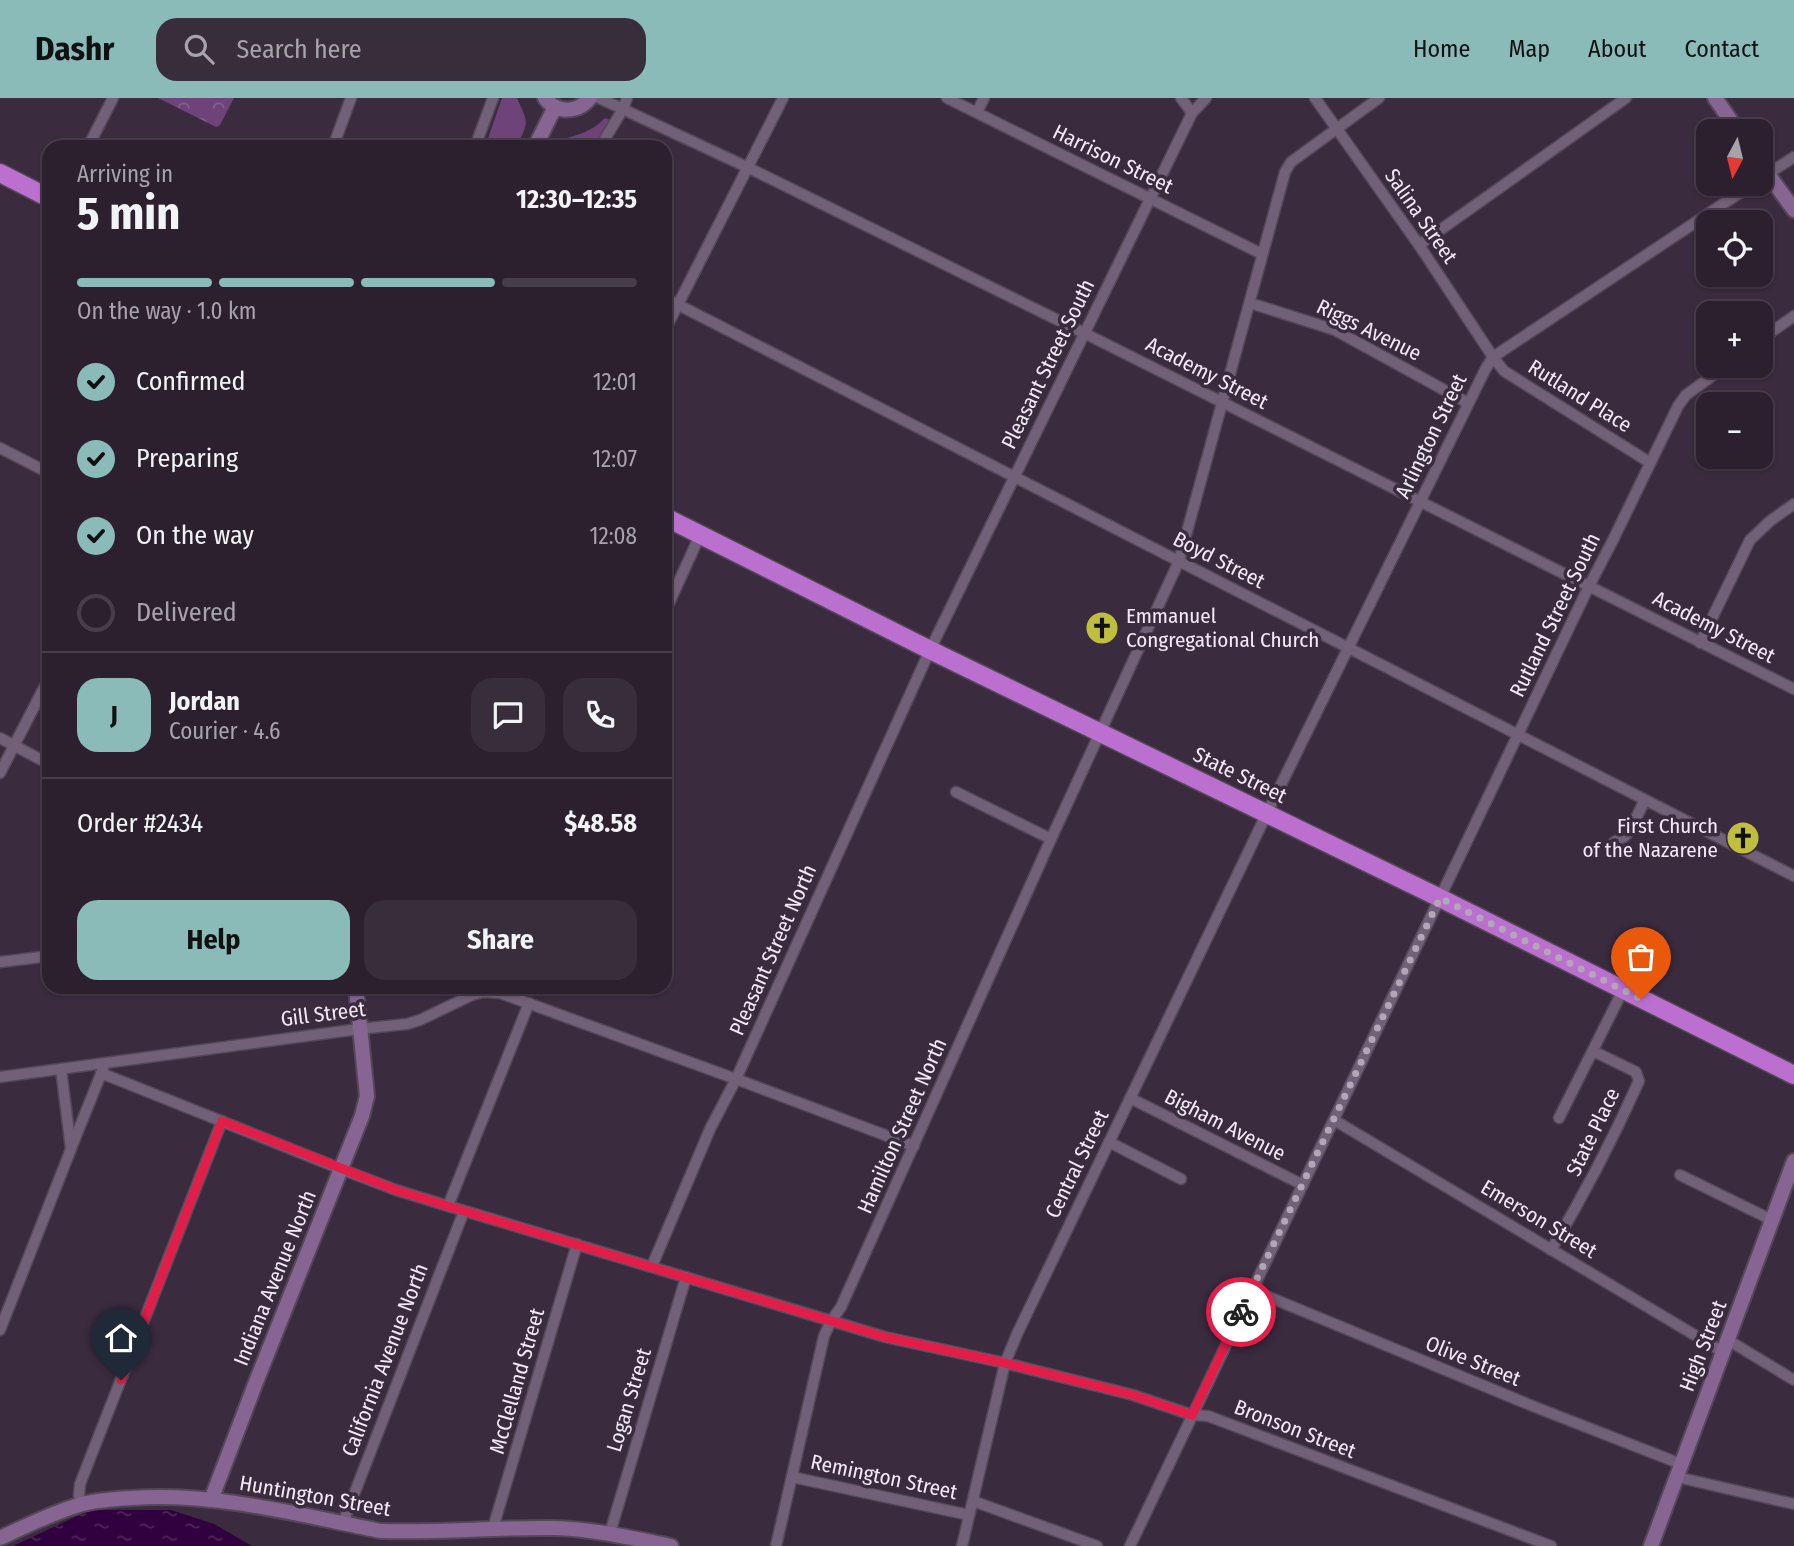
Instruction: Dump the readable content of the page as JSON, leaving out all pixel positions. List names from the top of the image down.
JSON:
{
  "streets": {
    "highway": ["State Street"],
    "street": [
      "Harrison Street",
      "Salina Street",
      "Riggs Avenue",
      "Pleasant Street South",
      "Academy Street",
      "Rutland Place",
      "Arlington Street",
      "Boyd Street",
      "Rutland Street South",
      "Pleasant Street North",
      "Gill Street",
      "Bigham Avenue",
      "Hamilton Street North",
      "State Place",
      "Central Street",
      "Emerson Street",
      "Indiana Avenue North",
      "High Street",
      "California Avenue North",
      "Olive Street",
      "McClelland Street",
      "Logan Street",
      "Bronson Street",
      "Remington Street",
      "Huntington Street"
    ]
  },
  "crossings": [
    ["Harrison Street", "Pleasant Street South"],
    ["Harrison Street", "Hamilton Street North"],
    ["Salina Street", "Rutland Place"],
    ["Salina Street", "Arlington Street"],
    ["Salina Street", "Hamilton Street North"],
    ["Riggs Avenue", "Arlington Street"],
    ["Riggs Avenue", "Hamilton Street North"],
    ["Pleasant Street South", "Academy Street"],
    ["Pleasant Street South", "Boyd Street"],
    ["Pleasant Street South", "State Street"],
    ["Pleasant Street South", "Pleasant Street North"],
    ["Academy Street", "Arlington Street"],
    ["Academy Street", "Rutland Street South"],
    ["Academy Street", "Hamilton Street North"],
    ["Rutland Place", "Arlington Street"],
    ["Rutland Place", "Rutland Street South"],
    ["Arlington Street", "Boyd Street"],
    ["Arlington Street", "State Street"],
    ["Arlington Street", "Central Street"],
    ["Boyd Street", "Rutland Street South"],
    ["Boyd Street", "Hamilton Street North"],
    ["Rutland Street South", "State Street"],
    ["Rutland Street South", "Bigham Avenue"],
    ["Rutland Street South", "Emerson Street"],
    ["Rutland Street South", "Olive Street"],
    ["Rutland Street South", "Bronson Street"],
    ["State Street", "Pleasant Street North"],
    ["State Street", "Hamilton Street North"],
    ["State Street", "Central Street"],
    ["Pleasant Street North", "Gill Street"],
    ["Pleasant Street North", "Bronson Street"],
    ["Gill Street", "Hamilton Street North"],
    ["Gill Street", "Indiana Avenue North"],
    ["Bigham Avenue", "Central Street"],
    ["Hamilton Street North", "Bronson Street"],
    ["Hamilton Street North", "Remington Street"],
    ["State Place", "Emerson Street"],
    ["Central Street", "Bronson Street"],
    ["Central Street", "Remington Street"],
    ["Emerson Street", "High Street"],
    ["Indiana Avenue North", "Bronson Street"],
    ["Indiana Avenue North", "Huntington Street"],
    ["High Street", "Olive Street"],
    ["California Avenue North", "Bronson Street"],
    ["California Avenue North", "Huntington Street"],
    ["McClelland Street", "Bronson Street"],
    ["McClelland Street", "Huntington Street"],
    ["Logan Street", "Bronson Street"],
    ["Logan Street", "Huntington Street"]
  ],
  "places": {
    "church": ["Emmanuel Congregational Church", "First Church of the Nazarene"]
  },
  "north": "bottom",
  "page": {
    "header": "Dashr",
    "search": "Search here",
    "nav": [
      "Home",
      "Map",
      "About",
      "Contact"
    ],
    "map_buttons": ["+", "−"],
    "heading": ["5 min", "Arriving in", "12:30–12:35"],
    "panel": [
      "Jordan",
      "Courier · 4.6",
      "Order #2434",
      "$48.58"
    ],
    "bar": "On the way · 1.0 km",
    "list": [
      ["Confirmed", "12:01"],
      ["Preparing", "12:07"],
      ["On the way", "12:08"],
      "Delivered"
    ],
    "round": "J",
    "buttons": ["Help", "Share"]
  }
}
